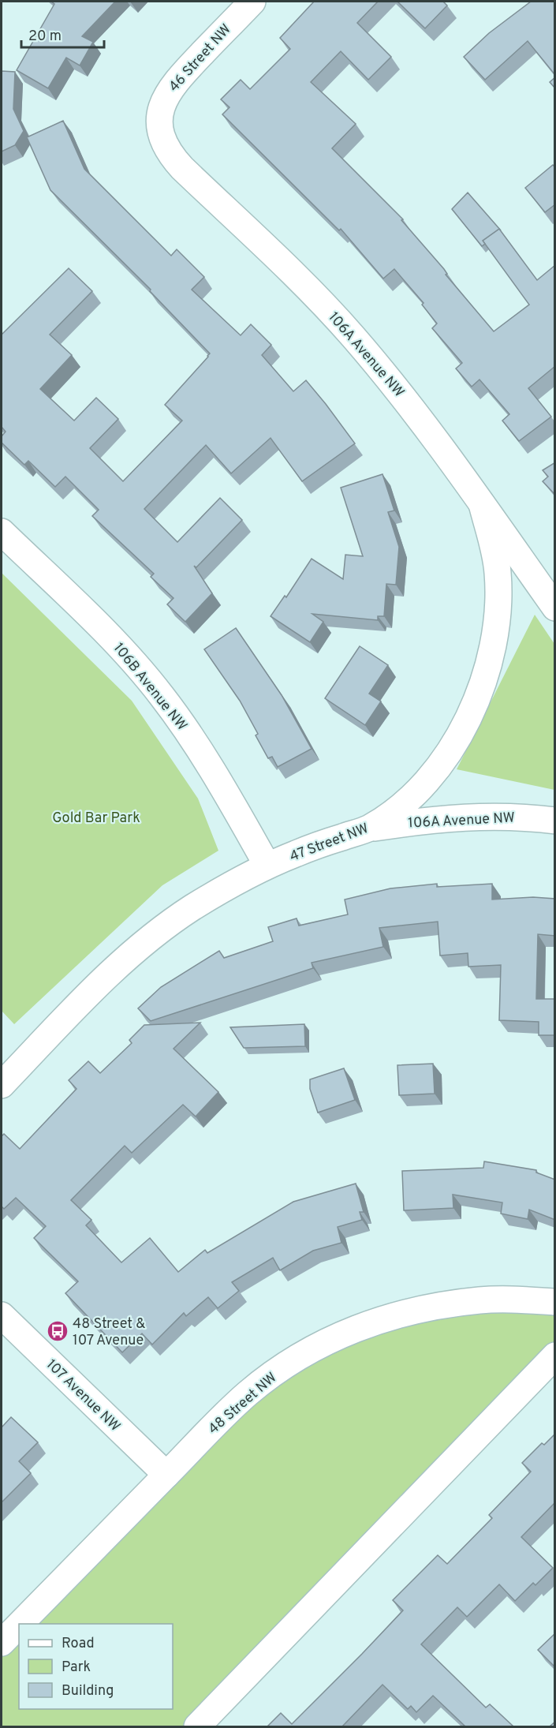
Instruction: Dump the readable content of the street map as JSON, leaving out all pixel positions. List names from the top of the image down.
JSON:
{
  "streets": {
    "street": [
      "46 Street NW",
      "106A Avenue NW",
      "106B Avenue NW",
      "47 Street NW",
      "107 Avenue NW",
      "48 Street NW"
    ]
  },
  "crossings": [
    ["46 Street NW", "106A Avenue NW"],
    ["106A Avenue NW", "47 Street NW"],
    ["106B Avenue NW", "47 Street NW"],
    ["107 Avenue NW", "48 Street NW"]
  ],
  "parks": ["Gold Bar Park"],
  "places": {
    "bus stop": ["48 Street & 107 Avenue"]
  },
  "legend": ["Road", "Park", "Building"],
  "scale_bar": "20 m"
}
